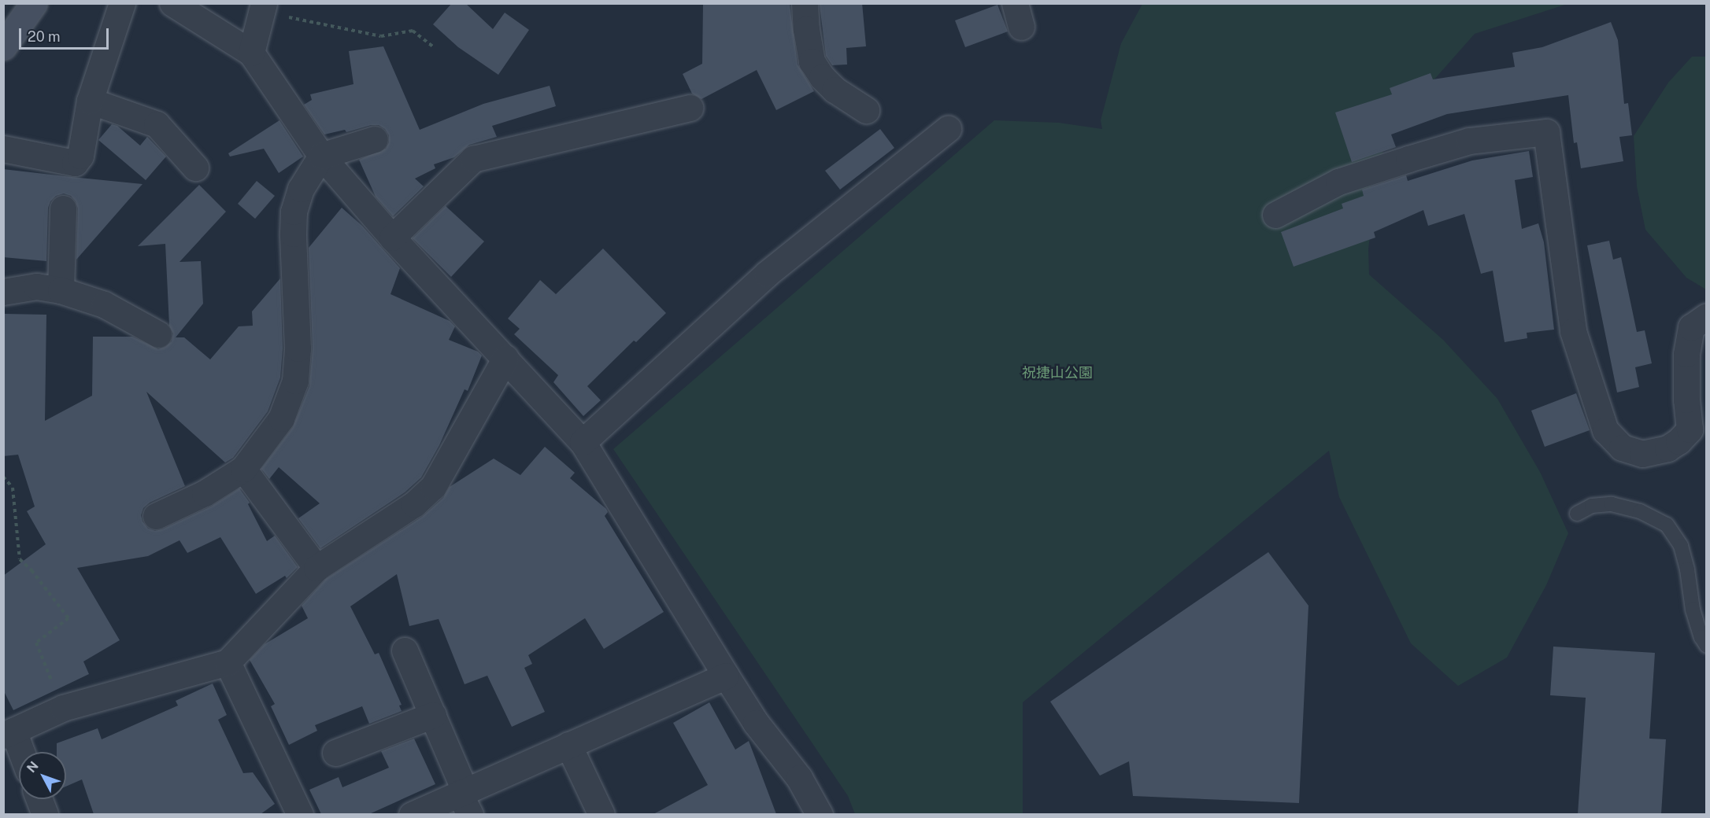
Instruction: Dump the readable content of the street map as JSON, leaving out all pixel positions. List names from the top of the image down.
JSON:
{
  "parks": ["祝捷山公園"],
  "scale_bar": "20 m",
  "north": "top left"
}
